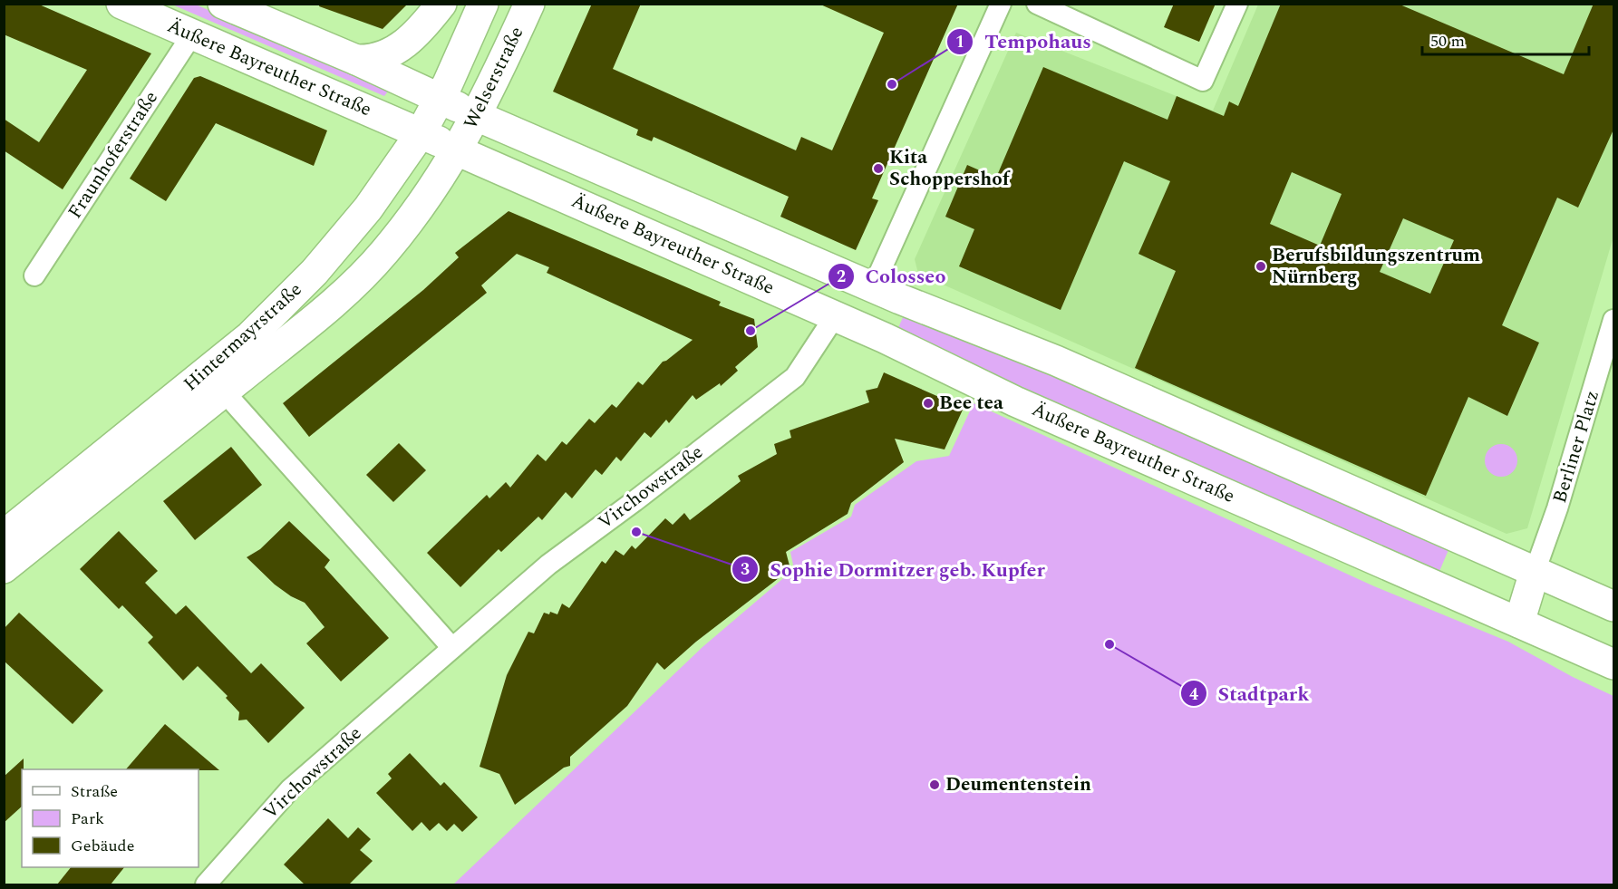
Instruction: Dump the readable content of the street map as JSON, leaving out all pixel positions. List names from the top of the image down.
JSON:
{
  "streets": {
    "main road": ["Äußere Bayreuther Straße", "Welserstraße", "Hintermayrstraße"],
    "street": ["Fraunhoferstraße", "Berliner Platz", "Virchowstraße"]
  },
  "crossings": [
    ["Äußere Bayreuther Straße", "Welserstraße"],
    ["Äußere Bayreuther Straße", "Fraunhoferstraße"],
    ["Äußere Bayreuther Straße", "Hintermayrstraße"],
    ["Äußere Bayreuther Straße", "Berliner Platz"],
    ["Äußere Bayreuther Straße", "Virchowstraße"],
    ["Welserstraße", "Hintermayrstraße"]
  ],
  "places": [
    "Tempohaus",
    "Kita Schoppershof",
    "Berufsbildungszentrum Nürnberg",
    "Colosseo",
    "Bee tea",
    "Sophie Dormitzer geb. Kupfer",
    "Stadtpark",
    "Deumentenstein"
  ],
  "legend": ["Straße", "Park", "Gebäude"],
  "scale_bar": "50 m"
}
